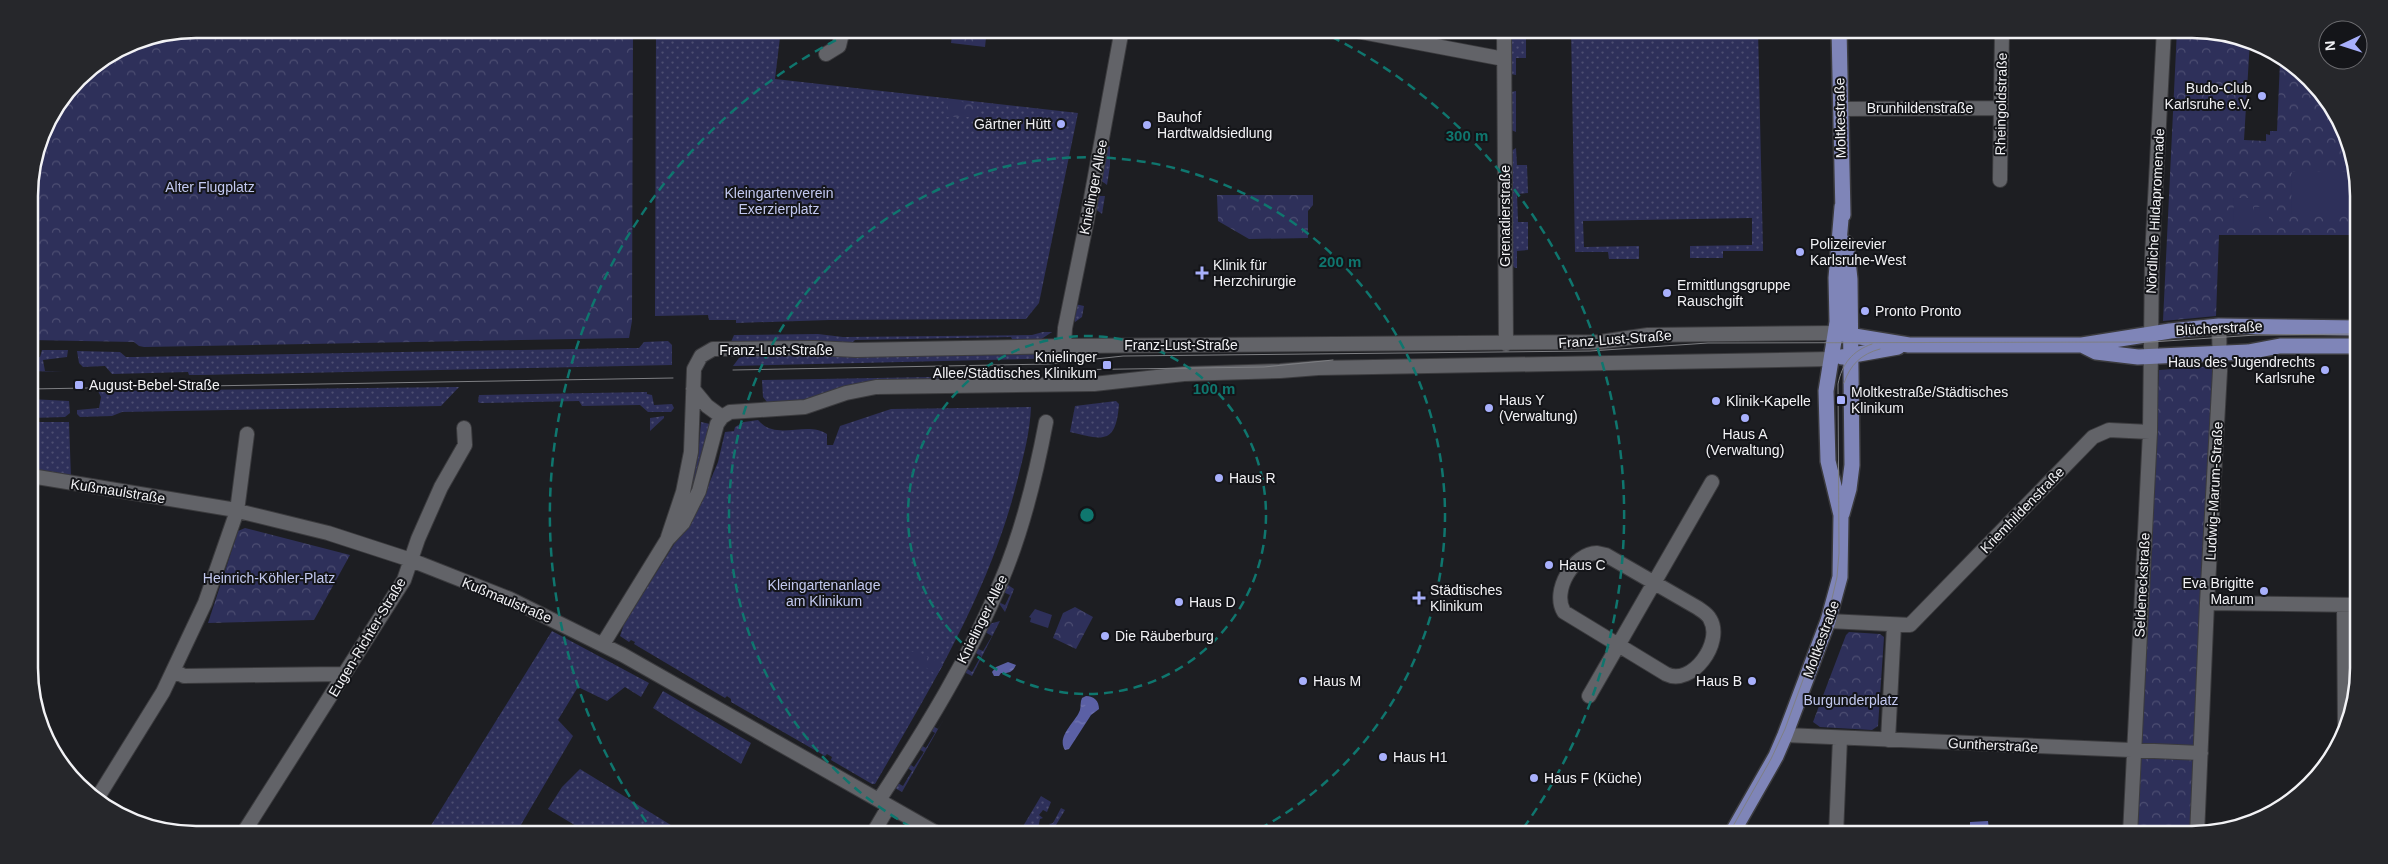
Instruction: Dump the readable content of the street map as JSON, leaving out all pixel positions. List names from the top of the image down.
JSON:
{
  "streets": {
    "main road": ["Moltkestraße", "Blücherstraße", "Franz-Lust-Straße"],
    "street": [
      "Rheingoldstraße",
      "Brunhildenstraße",
      "Knielinger Allee",
      "Nördliche Hildapromenade",
      "Grenadierstraße",
      "Kußmaulstraße",
      "Ludwig-Marum-Straße",
      "Kriemhildenstraße",
      "Seldeneckstraße",
      "Eugen-Richter-Straße",
      "Guntherstraße"
    ]
  },
  "crossings": [
    ["Rheingoldstraße", "Brunhildenstraße"],
    ["Brunhildenstraße", "Moltkestraße"],
    ["Moltkestraße", "Blücherstraße"],
    ["Moltkestraße", "Franz-Lust-Straße"],
    ["Moltkestraße", "Guntherstraße"],
    ["Knielinger Allee", "Franz-Lust-Straße"],
    ["Knielinger Allee", "Kußmaulstraße"],
    ["Nördliche Hildapromenade", "Blücherstraße"],
    ["Nördliche Hildapromenade", "Seldeneckstraße"],
    ["Grenadierstraße", "Franz-Lust-Straße"],
    ["Blücherstraße", "Franz-Lust-Straße"],
    ["Blücherstraße", "Ludwig-Marum-Straße"],
    ["Blücherstraße", "Seldeneckstraße"],
    ["Franz-Lust-Straße", "Kußmaulstraße"],
    ["Kußmaulstraße", "Eugen-Richter-Straße"],
    ["Ludwig-Marum-Straße", "Guntherstraße"],
    ["Kriemhildenstraße", "Seldeneckstraße"],
    ["Seldeneckstraße", "Guntherstraße"]
  ],
  "parks": [
    "Alter Flugplatz",
    "Kleingartenverein Exerzierplatz",
    "Heinrich-Köhler-Platz",
    "Kleingartenanlage am Klinikum",
    "Burgunderplatz"
  ],
  "places": {
    "other": [
      "Budo-Club Karlsruhe e.V.",
      "Gärtner Hütt",
      "Bauhof Hardtwaldsiedlung",
      "Polizeirevier Karlsruhe-West",
      "Ermittlungsgruppe Rauschgift",
      "Pronto Pronto",
      "Haus des Jugendrechts Karlsruhe",
      "Klinik-Kapelle",
      "Haus Y (Verwaltung)",
      "Haus A (Verwaltung)",
      "Haus R",
      "Haus C",
      "Eva Brigitte Marum",
      "Haus D",
      "Die Räuberburg",
      "Haus M",
      "Haus B",
      "Haus H1",
      "Haus F (Küche)"
    ],
    "health": ["Klinik für Herzchirurgie", "Städtisches Klinikum"],
    "transit": ["Knielinger Allee/Städtisches Klinikum", "August-Bebel-Straße", "Moltkestraße/Städtisches Klinikum"]
  },
  "north": "left",
  "rings": ["300 m", "200 m", "100 m"]
}
